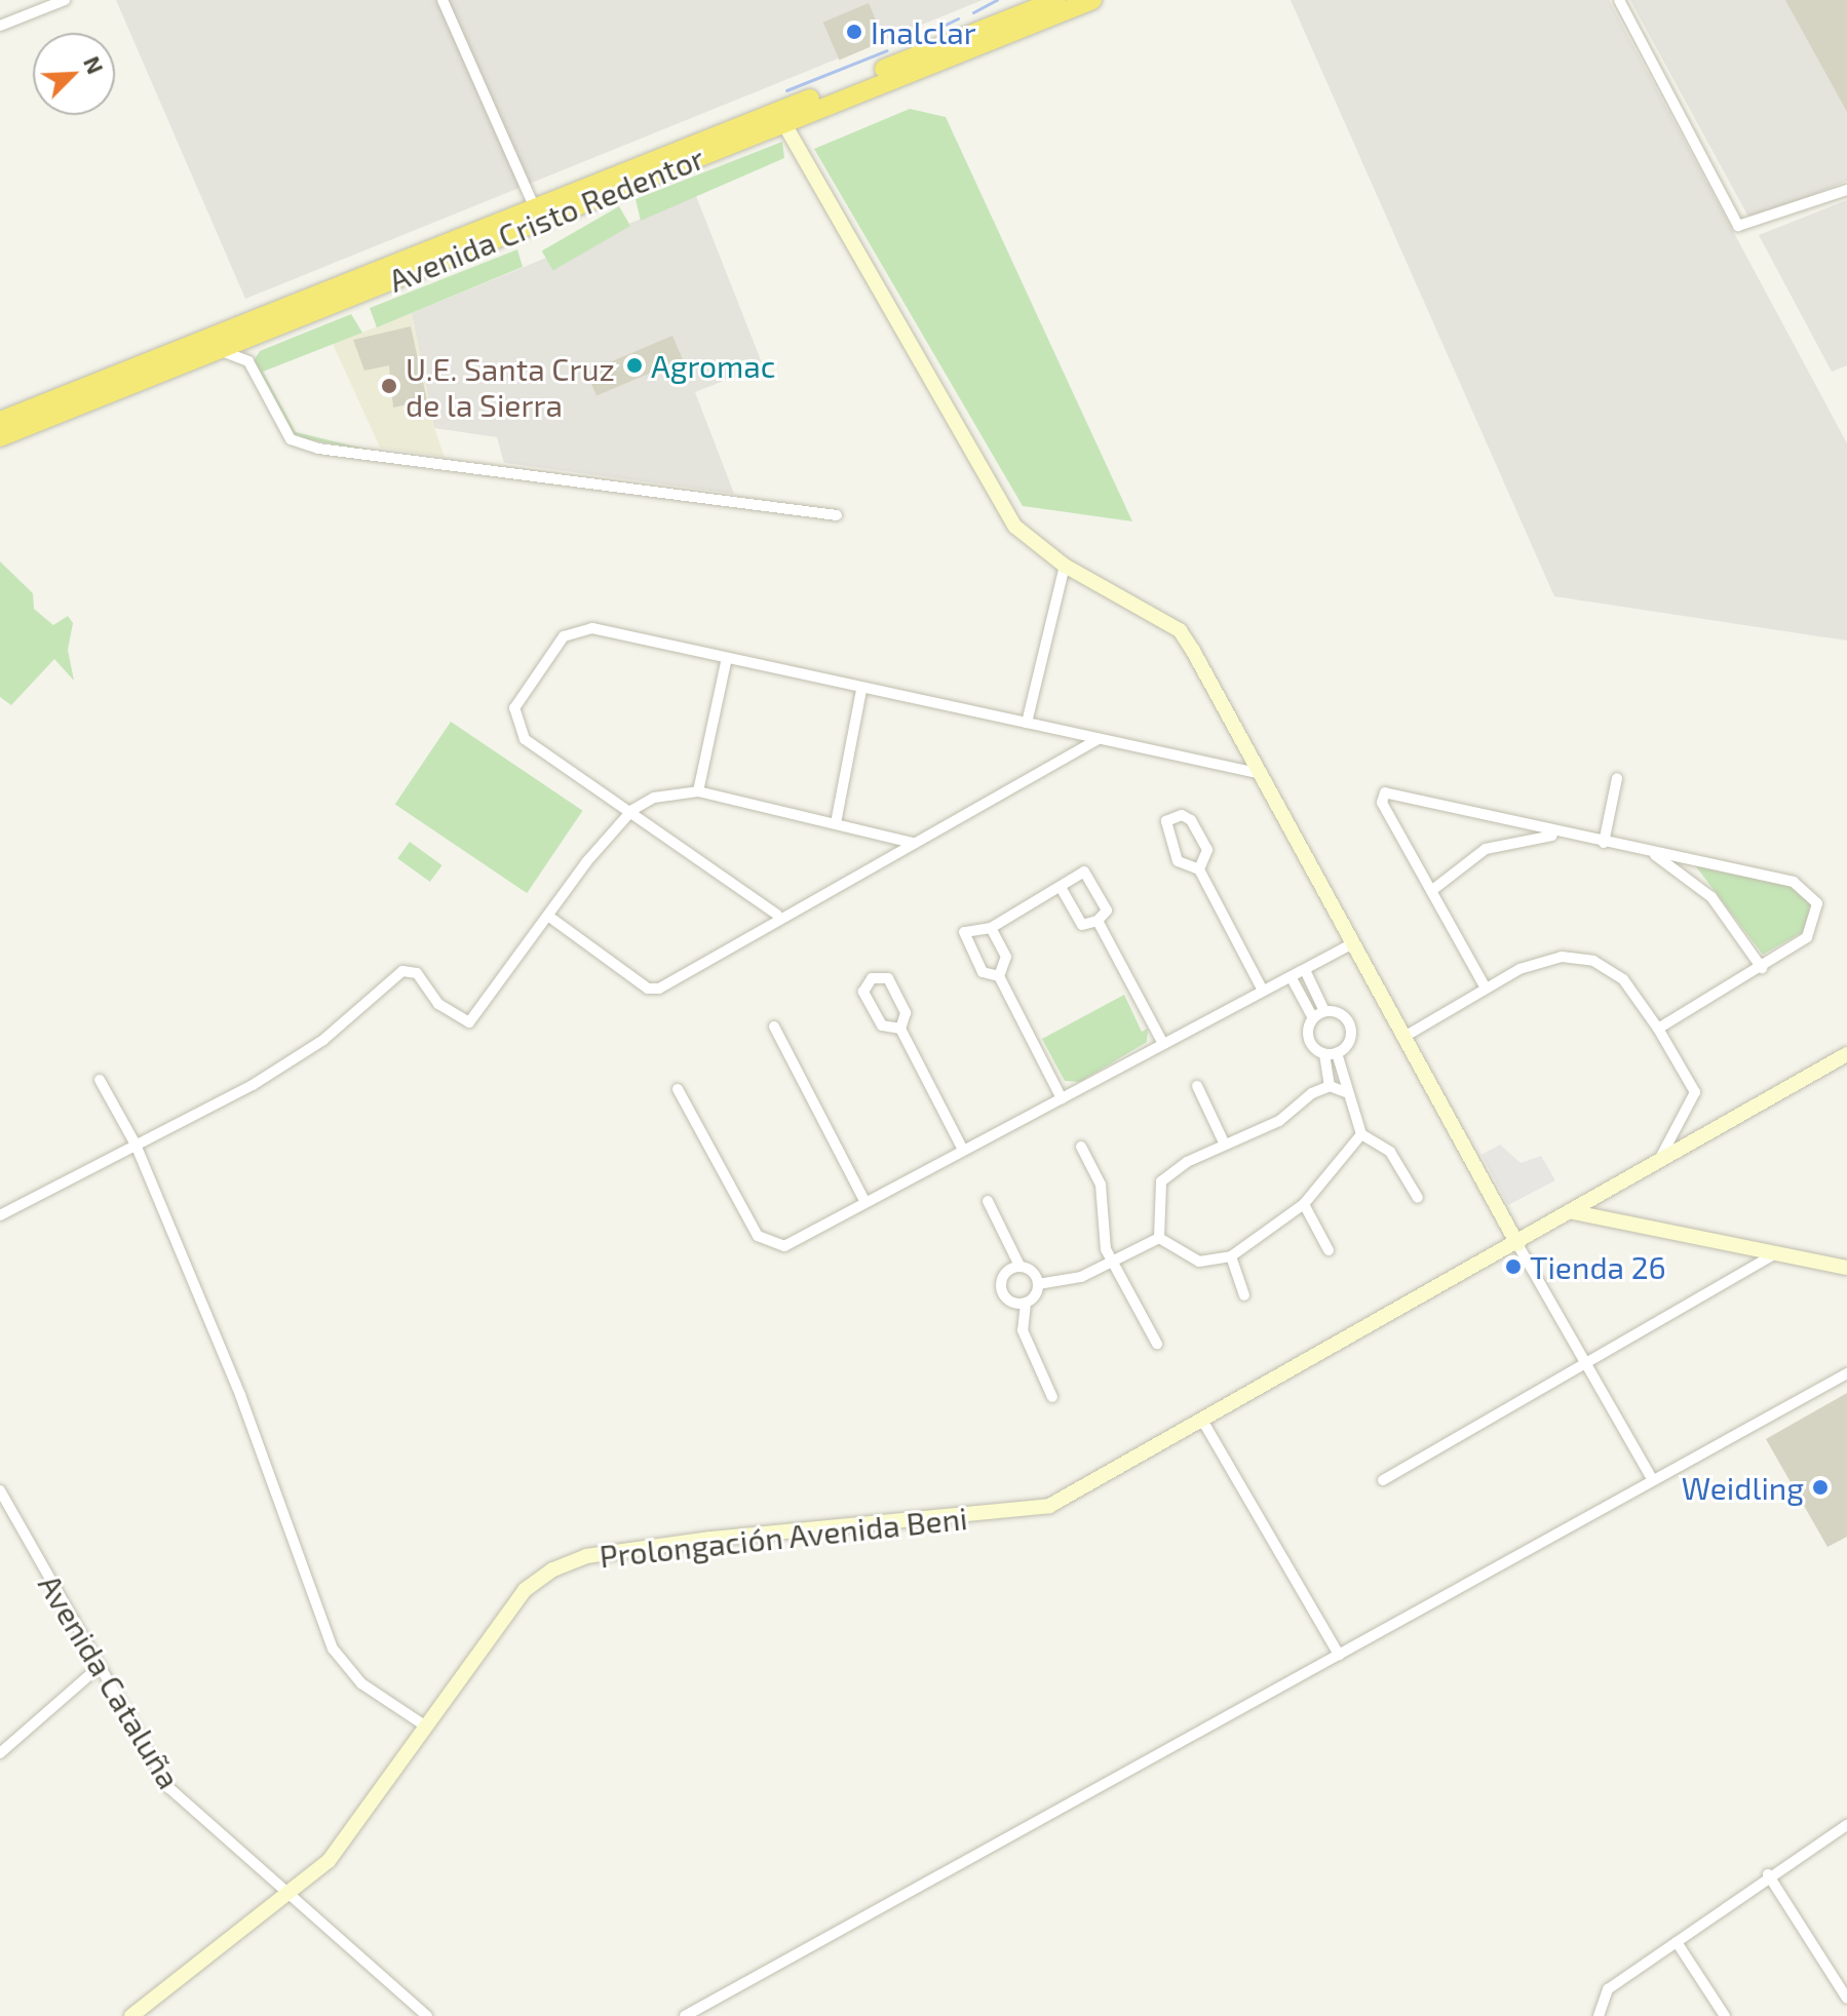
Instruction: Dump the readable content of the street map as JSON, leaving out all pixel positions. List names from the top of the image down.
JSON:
{
  "streets": {
    "highway": ["Avenida Cristo Redentor"],
    "street": ["Prolongación Avenida Beni", "Avenida Cataluña"]
  },
  "crossings": [
    ["Prolongación Avenida Beni", "Avenida Cataluña"]
  ],
  "places": [
    "Inalclar",
    "Agromac",
    "U.E. Santa Cruz de la Sierra",
    "Tienda 26",
    "Weidling"
  ],
  "north": "top right"
}
